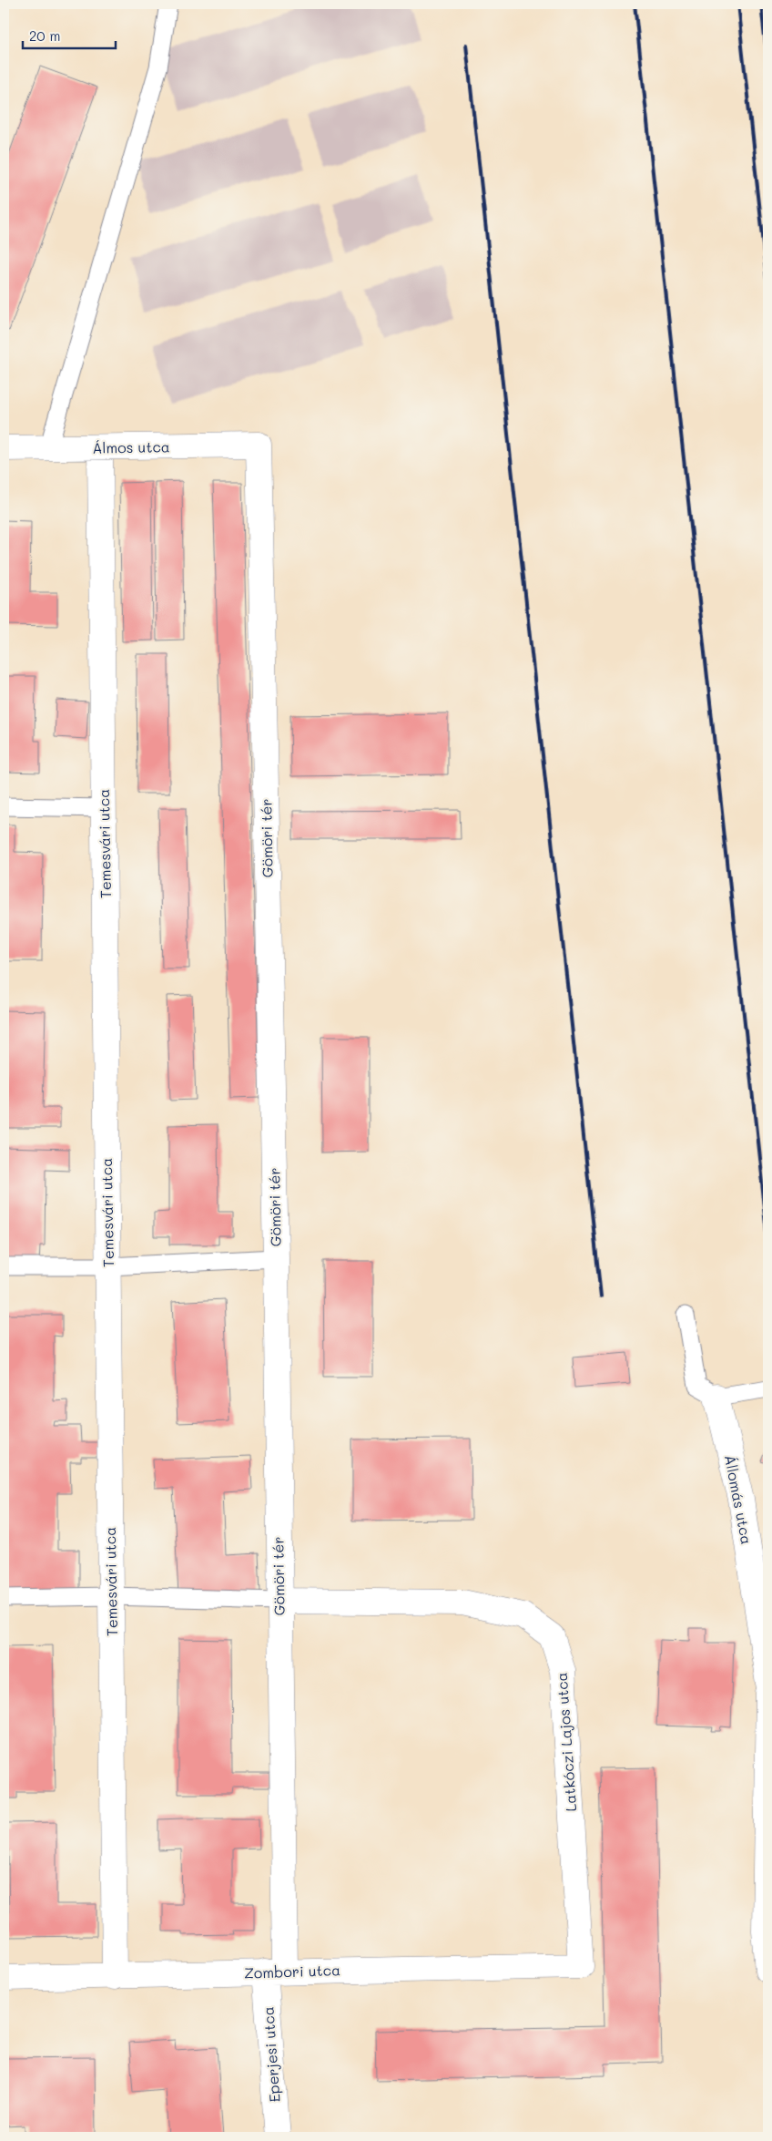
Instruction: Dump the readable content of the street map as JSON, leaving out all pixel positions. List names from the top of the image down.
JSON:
{
  "streets": {
    "street": [
      "Álmos utca",
      "Gömöri tér",
      "Temesvári utca",
      "Állomás utca",
      "Latkóczi Lajos utca",
      "Zombori utca",
      "Eperjesi utca"
    ]
  },
  "crossings": [
    ["Álmos utca", "Gömöri tér"],
    ["Álmos utca", "Temesvári utca"],
    ["Gömöri tér", "Latkóczi Lajos utca"],
    ["Gömöri tér", "Zombori utca"],
    ["Gömöri tér", "Eperjesi utca"],
    ["Temesvári utca", "Zombori utca"],
    ["Latkóczi Lajos utca", "Zombori utca"],
    ["Zombori utca", "Eperjesi utca"]
  ],
  "scale_bar": "20 m"
}
